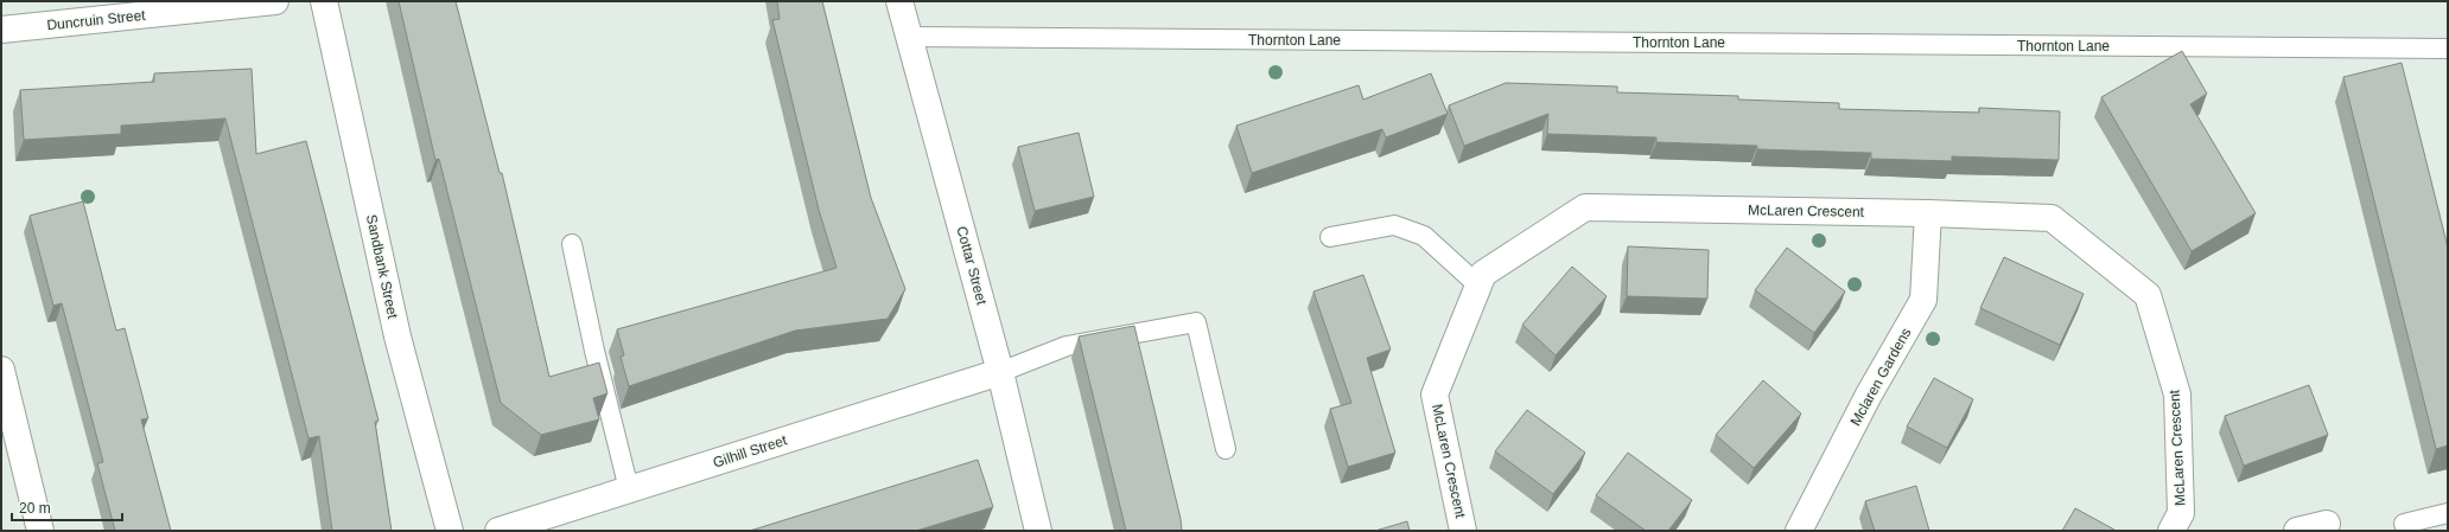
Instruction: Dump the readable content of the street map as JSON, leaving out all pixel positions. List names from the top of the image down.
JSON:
{
  "streets": {
    "street": [
      "Duncruin Street",
      "McLaren Crescent",
      "Cottar Street",
      "Sandbank Street",
      "Mclaren Gardens",
      "Gilhill Street"
    ],
    "lane": ["Thornton Lane"]
  },
  "crossings": [
    ["Thornton Lane", "Cottar Street"],
    ["McLaren Crescent", "Mclaren Gardens"],
    ["Cottar Street", "Gilhill Street"]
  ],
  "scale_bar": "20 m"
}
